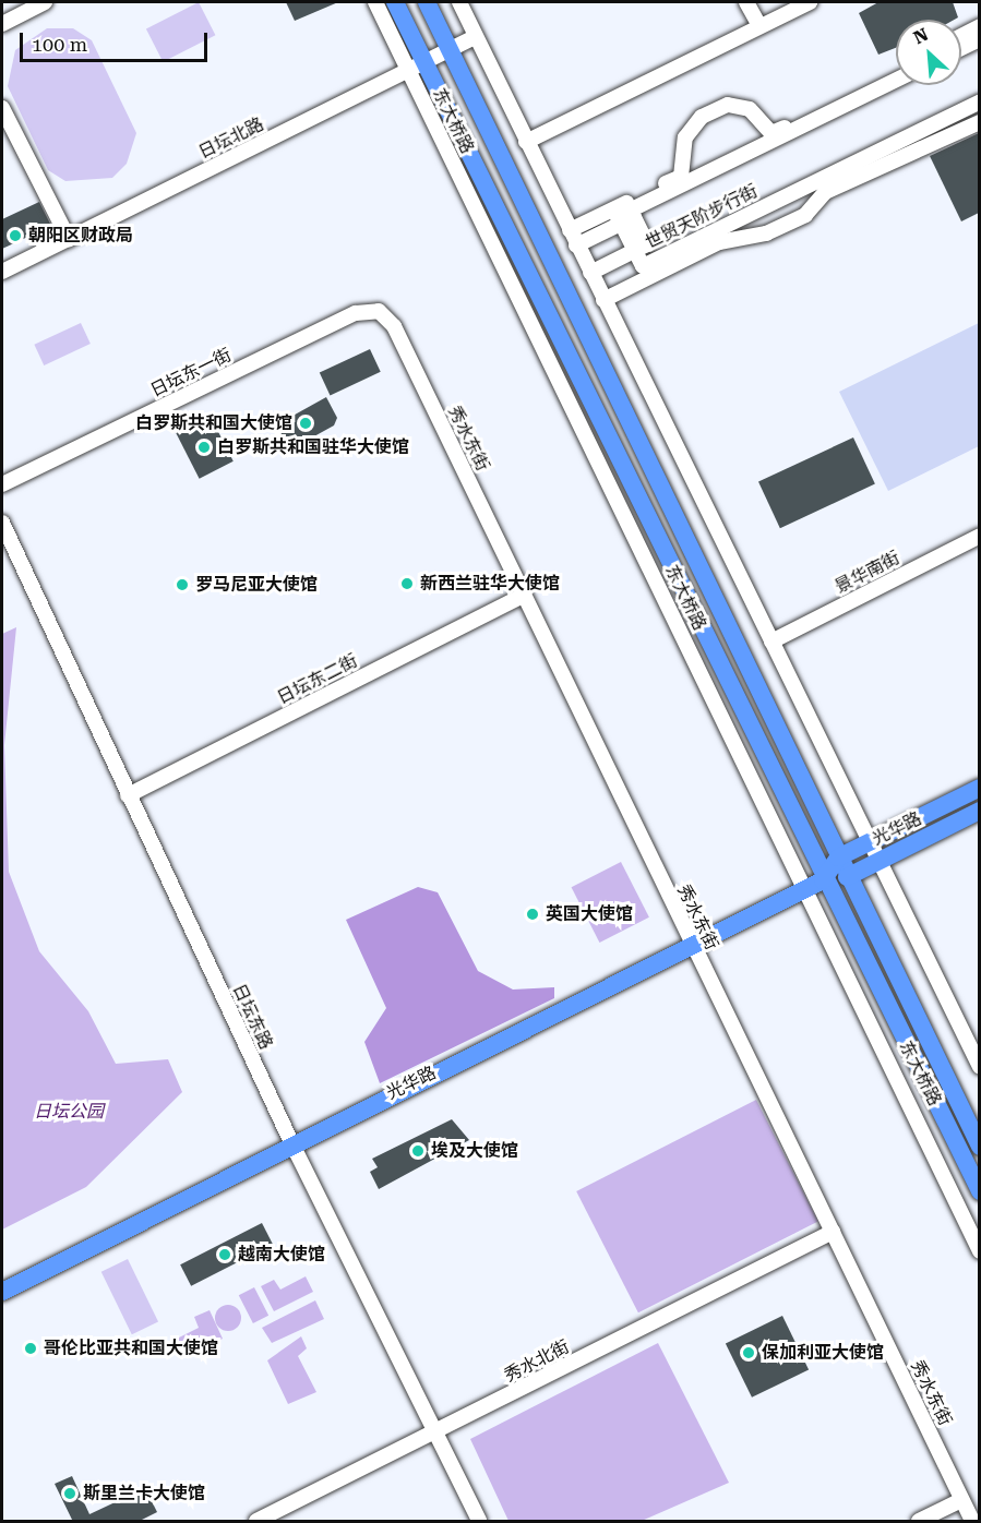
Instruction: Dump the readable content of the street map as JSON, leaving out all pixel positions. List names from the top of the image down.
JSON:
{
  "streets": {
    "main road": ["东大桥路", "光华路"],
    "street": [
      "日坛北路",
      "世贸天阶步行街",
      "日坛东一街",
      "秀水东街",
      "景华南街",
      "日坛东二街",
      "日坛东路",
      "秀水北街"
    ]
  },
  "crossings": [
    ["东大桥路", "日坛北路"],
    ["东大桥路", "光华路"],
    ["日坛东一街", "秀水东街"],
    ["秀水东街", "日坛东二街"],
    ["秀水东街", "光华路"],
    ["秀水东街", "秀水北街"],
    ["日坛东二街", "日坛东路"],
    ["光华路", "日坛东路"],
    ["日坛东路", "秀水北街"]
  ],
  "parks": ["日坛公园"],
  "places": [
    "朝阳区财政局",
    "白罗斯共和国大使馆",
    "白罗斯共和国驻华大使馆",
    "新西兰驻华大使馆",
    "罗马尼亚大使馆",
    "英国大使馆",
    "埃及大使馆",
    "越南大使馆",
    "哥伦比亚共和国大使馆",
    "保加利亚大使馆",
    "斯里兰卡大使馆"
  ],
  "scale_bar": "100 m",
  "north": "top left"
}
